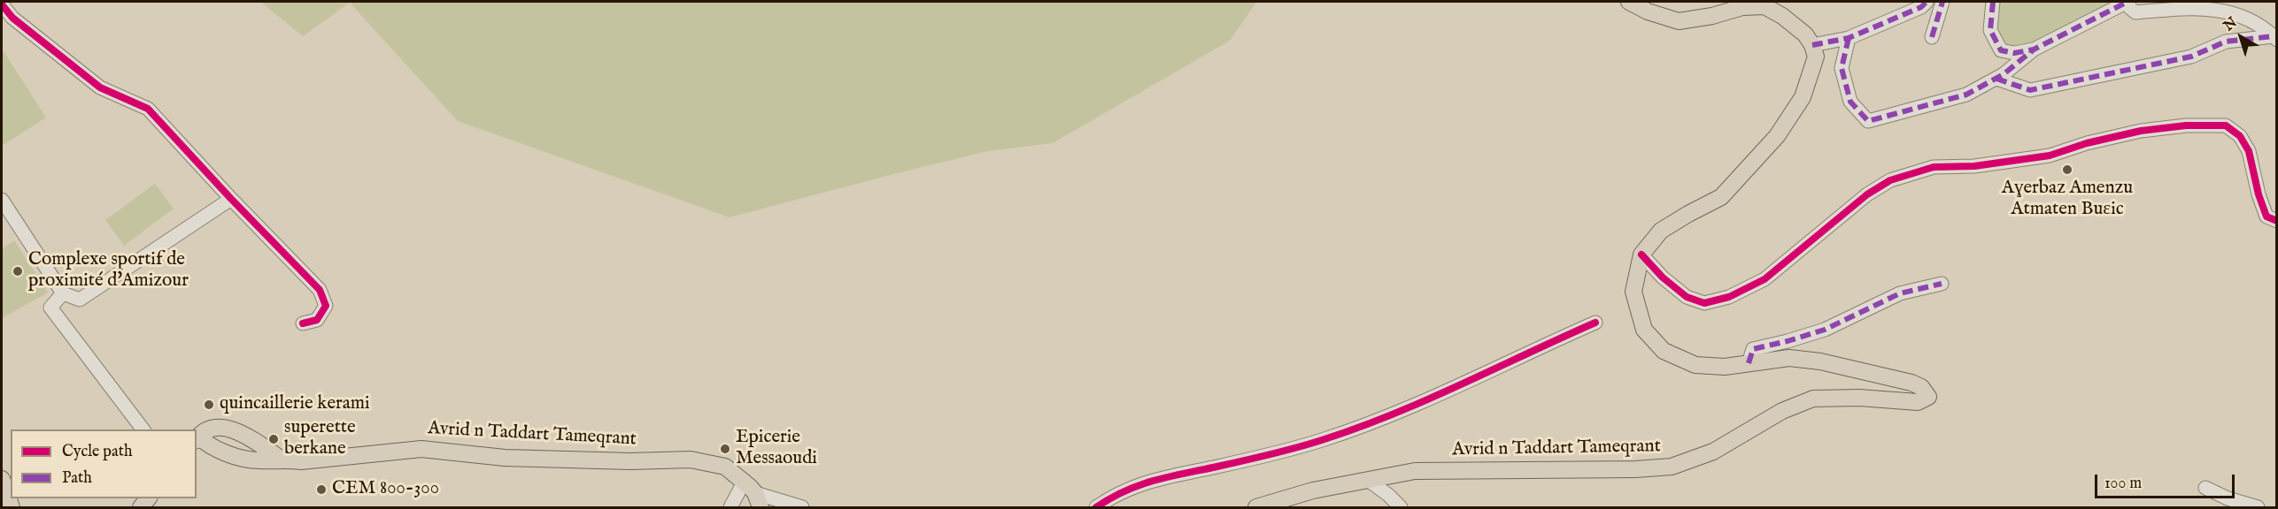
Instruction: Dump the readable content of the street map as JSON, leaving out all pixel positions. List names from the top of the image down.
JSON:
{
  "streets": {
    "main road": ["Avrid n Taddart Tameqrant"]
  },
  "places": [
    "Aɣerbaz Amenzu Atmaten Buɛic",
    "Complexe sportif de proximité d'Amizour",
    "quincaillerie kerami",
    "superette berkane",
    "Epicerie Messaoudi",
    "CEM 800-300"
  ],
  "legend": ["Cycle path", "Path"],
  "scale_bar": "100 m",
  "north": "top left"
}
